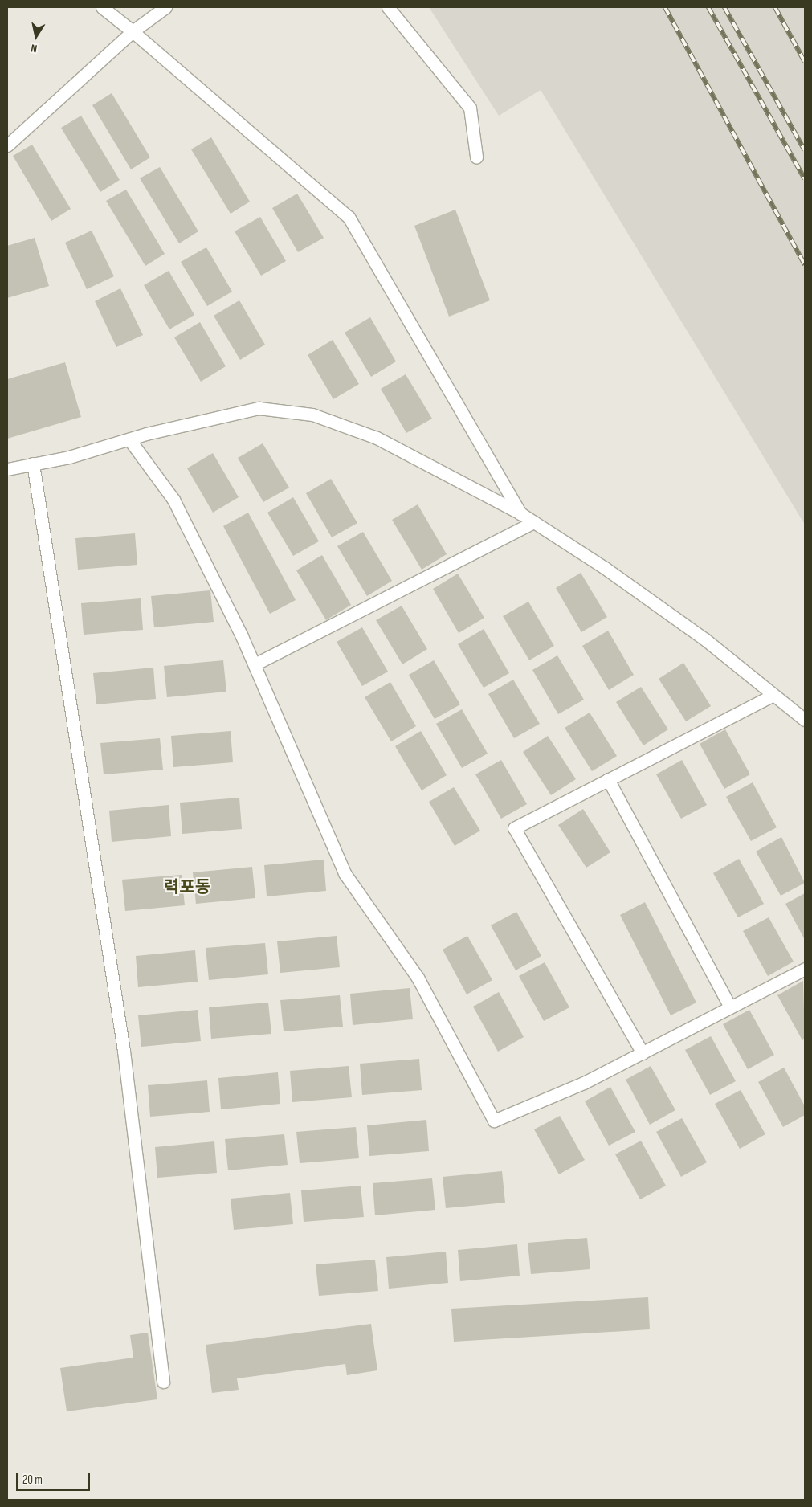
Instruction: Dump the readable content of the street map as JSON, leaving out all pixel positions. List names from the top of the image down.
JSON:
{
  "districts": ["력포동"],
  "scale_bar": "20 m",
  "north": "bottom"
}
